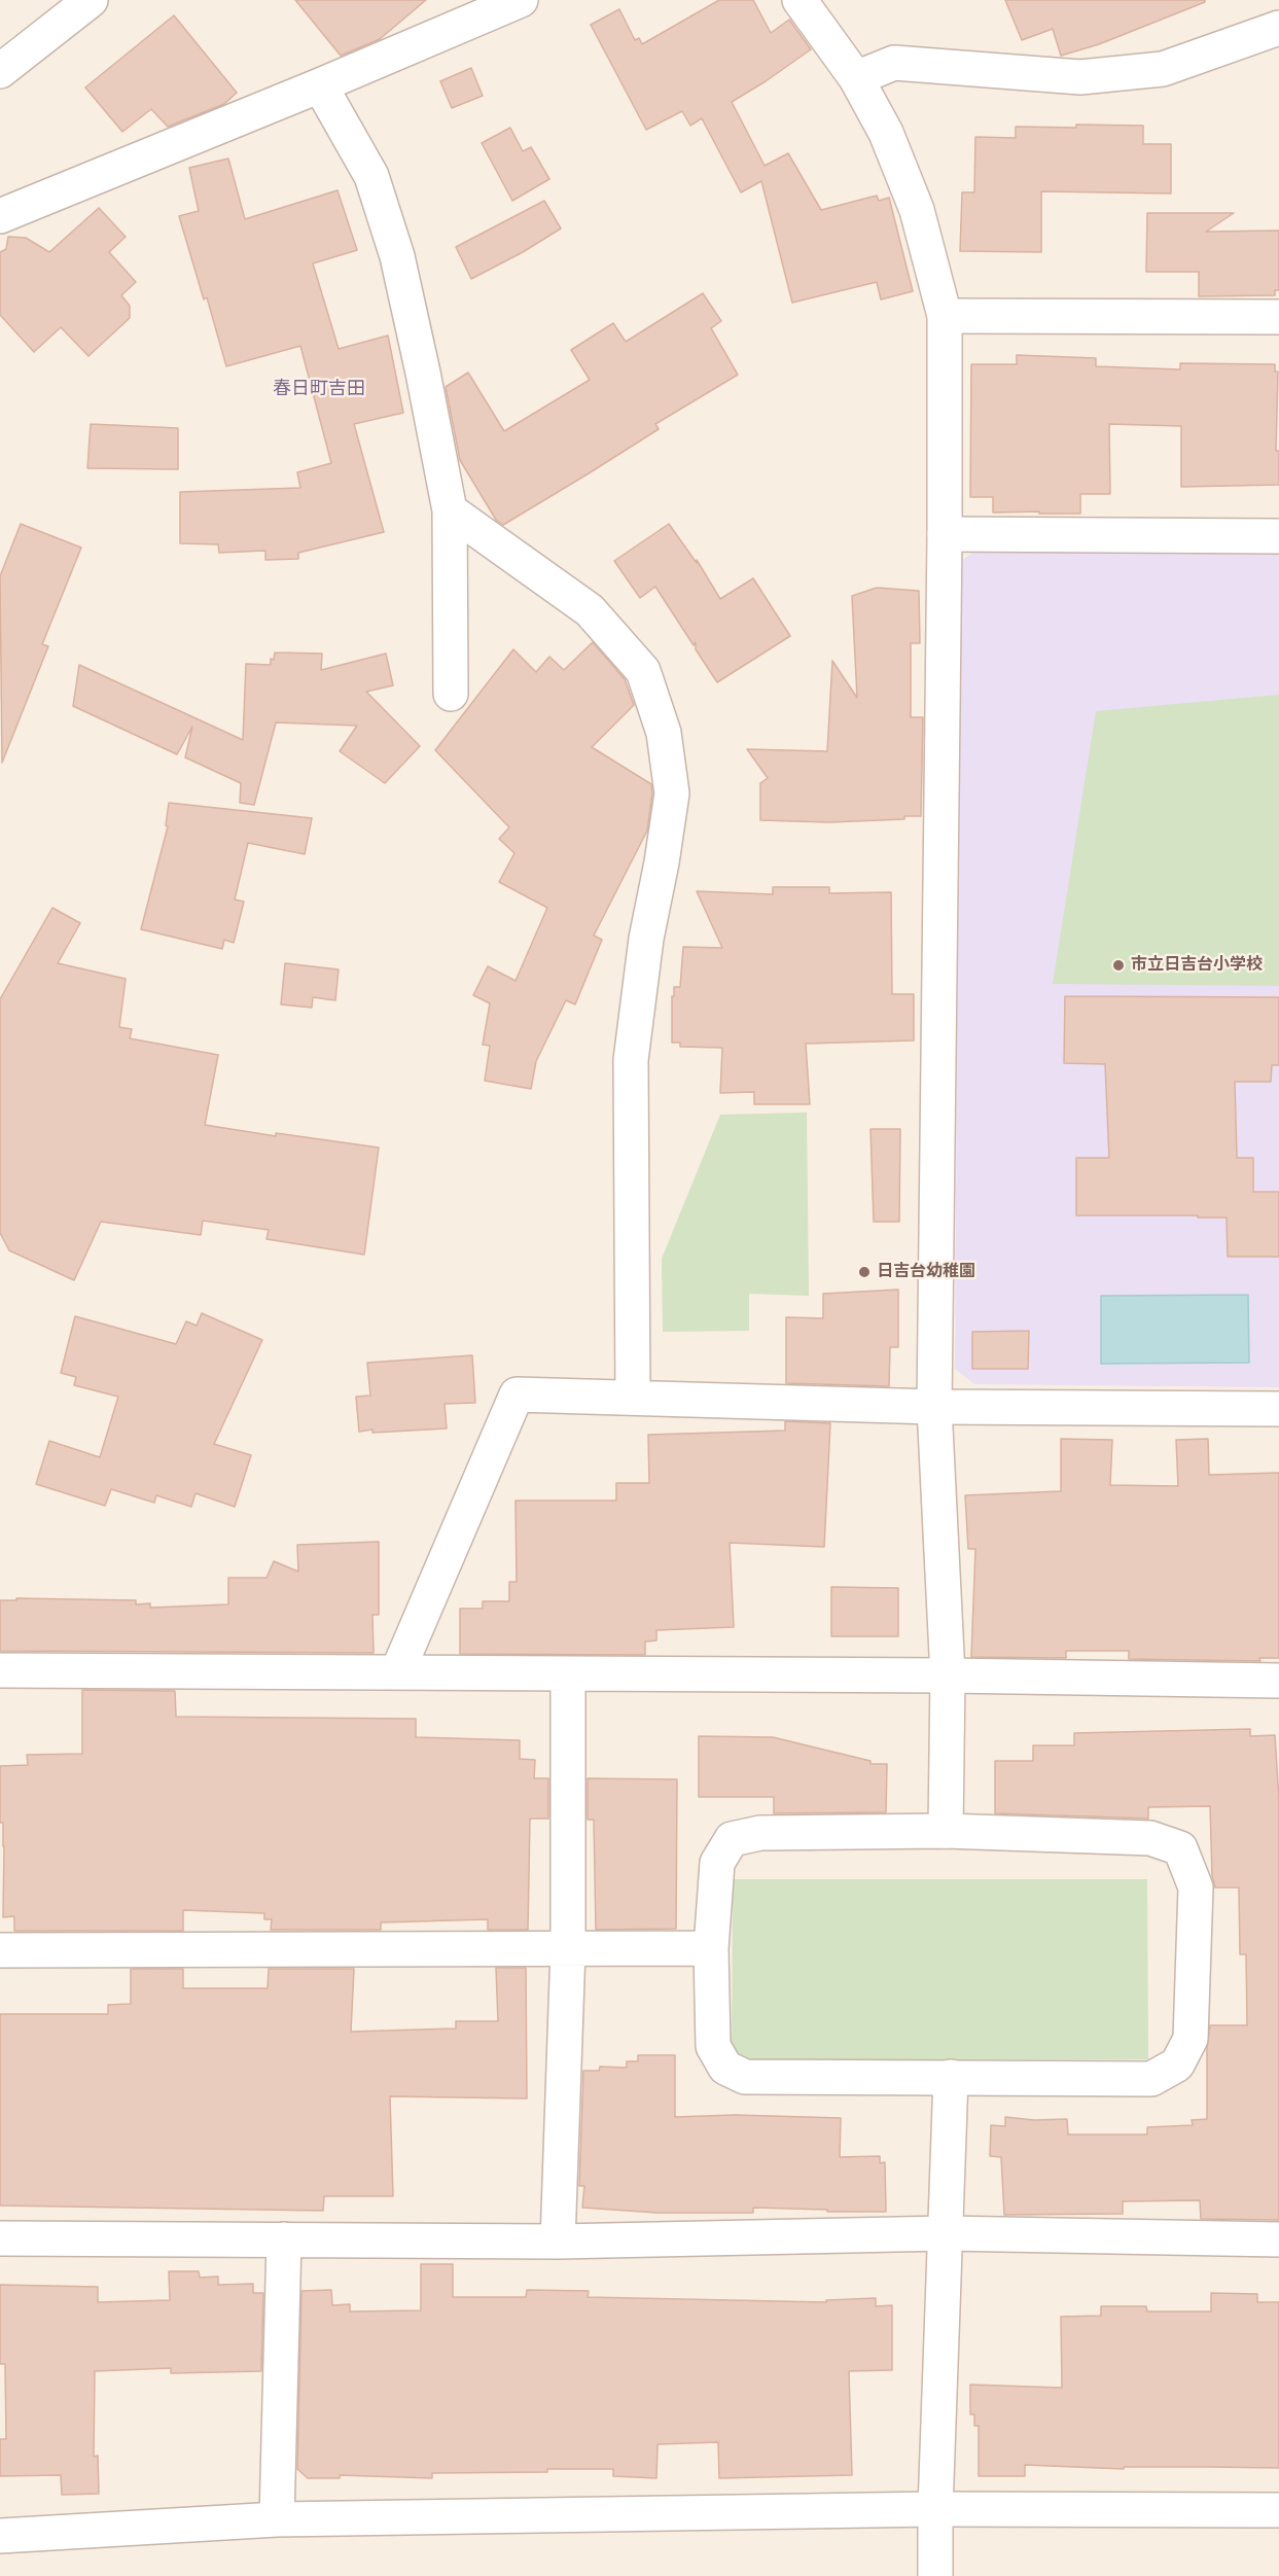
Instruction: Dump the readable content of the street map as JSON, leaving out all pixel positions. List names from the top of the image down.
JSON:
{
  "districts": ["春日町吉田"],
  "places": ["市立日吉台小学校", "日吉台幼稚園"]
}
